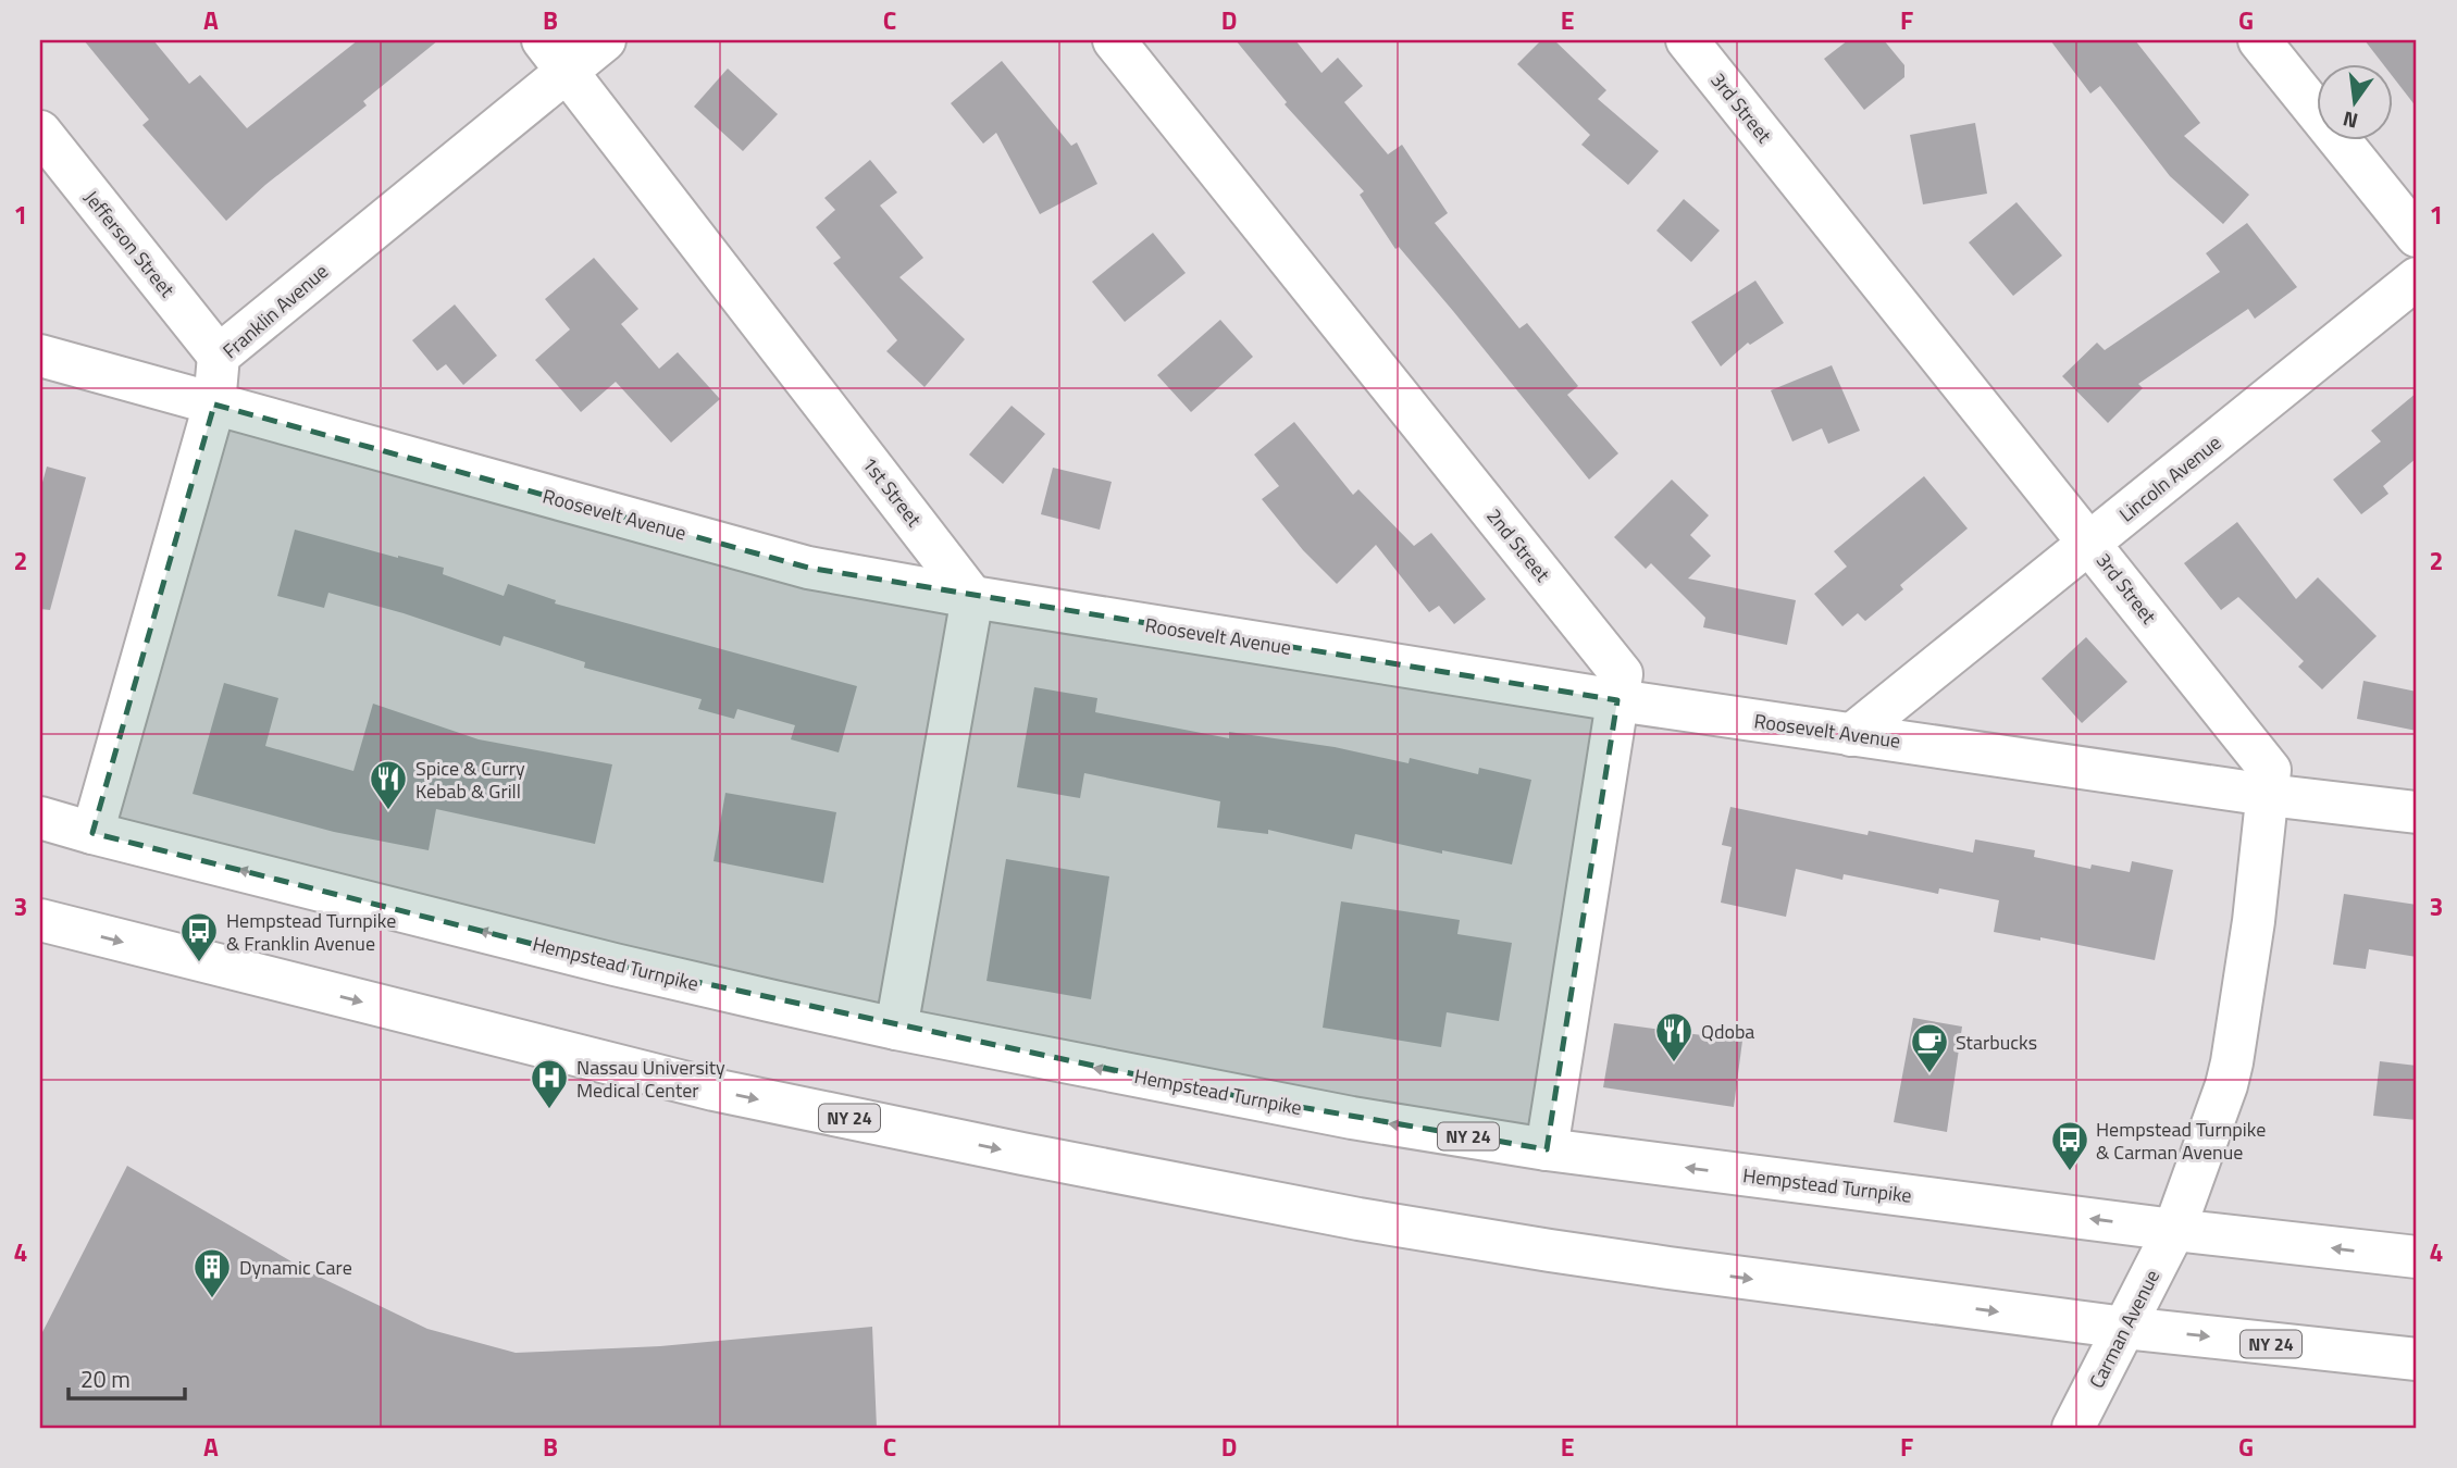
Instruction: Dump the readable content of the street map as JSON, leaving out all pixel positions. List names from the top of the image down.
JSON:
{
  "streets": {
    "street": [
      "3rd Street",
      "Jefferson Street",
      "Franklin Avenue",
      "Lincoln Avenue",
      "1st Street",
      "Roosevelt Avenue",
      "2nd Street",
      "Hempstead Turnpike",
      "NY 24",
      "Carman Avenue"
    ]
  },
  "crossings": [
    ["3rd Street", "Lincoln Avenue"],
    ["3rd Street", "Roosevelt Avenue"],
    ["3rd Street", "Hempstead Turnpike"],
    ["3rd Street", "Carman Avenue"],
    ["Jefferson Street", "Franklin Avenue"],
    ["Franklin Avenue", "1st Street"],
    ["Franklin Avenue", "Roosevelt Avenue"],
    ["Franklin Avenue", "Hempstead Turnpike"],
    ["Lincoln Avenue", "Roosevelt Avenue"],
    ["1st Street", "Roosevelt Avenue"],
    ["Roosevelt Avenue", "2nd Street"],
    ["2nd Street", "Hempstead Turnpike"],
    ["Hempstead Turnpike", "Carman Avenue"],
    ["NY 24", "Carman Avenue"]
  ],
  "places": {
    "restaurant": ["Spice & Curry Kebab & Grill", "Qdoba"],
    "bus stop": ["Hempstead Turnpike & Franklin Avenue", "Hempstead Turnpike & Carman Avenue"],
    "cafe": ["Starbucks"],
    "hospital": ["Nassau University Medical Center"],
    "building": ["Dynamic Care"]
  },
  "scale_bar": "20 m",
  "north": "bottom",
  "grid": {
    "columns": [
      "A",
      "B",
      "C",
      "D",
      "E",
      "F",
      "G"
    ],
    "rows": [
      "1",
      "2",
      "3",
      "4"
    ]
  }
}
